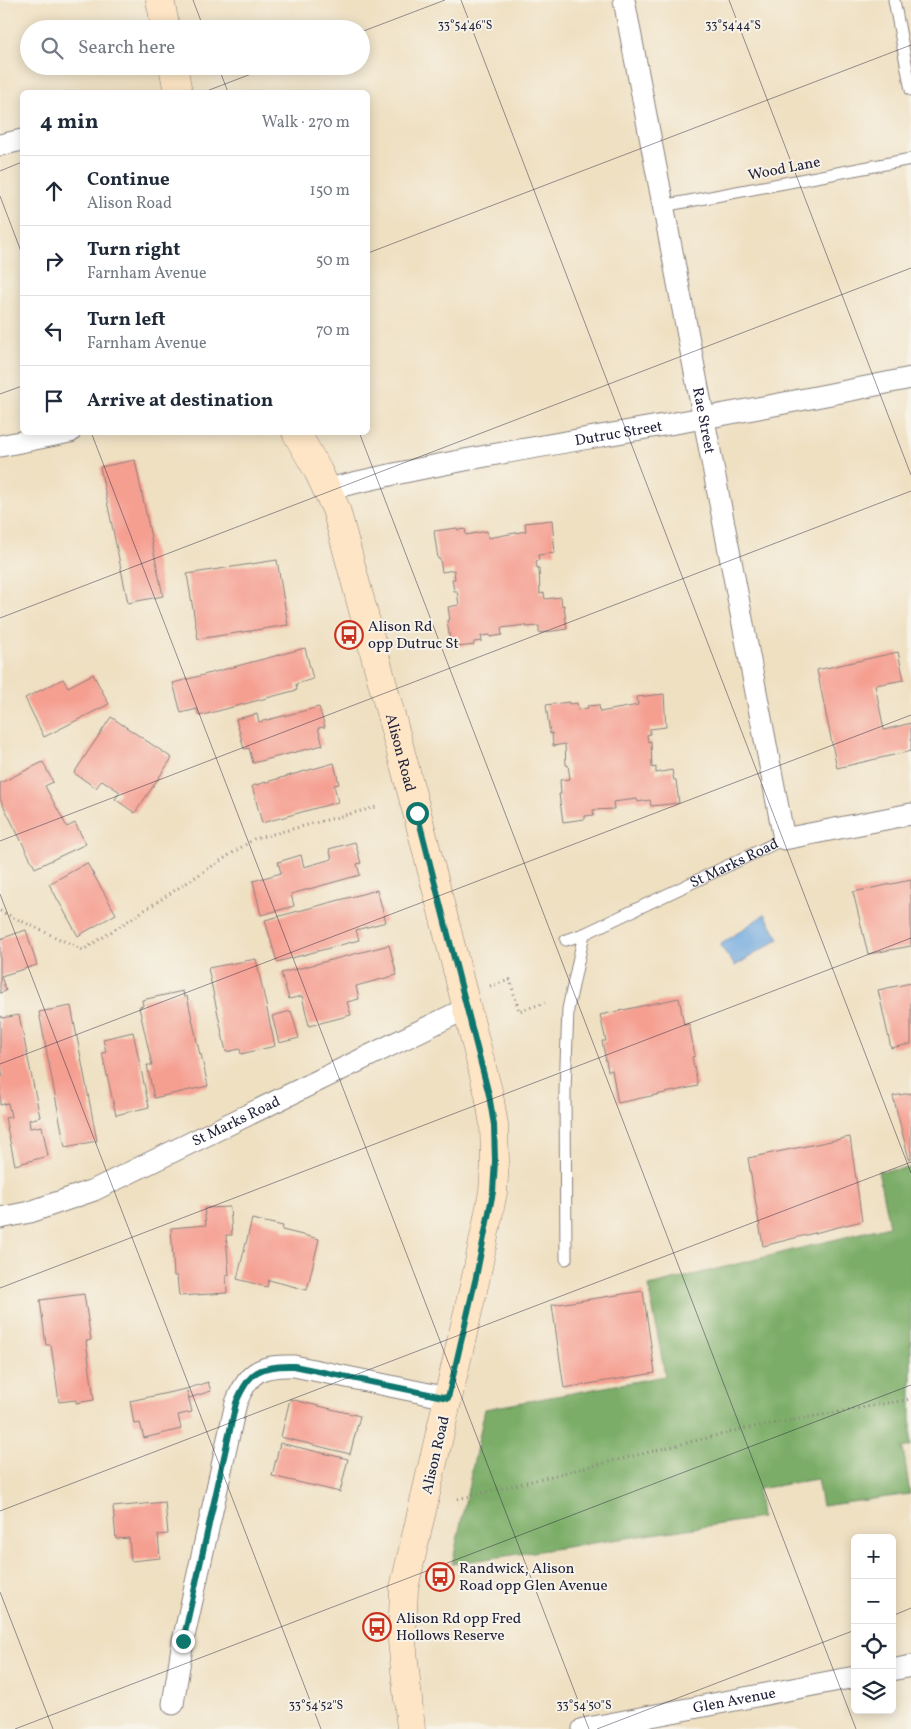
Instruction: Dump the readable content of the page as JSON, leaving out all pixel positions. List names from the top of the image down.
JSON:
{
  "streets": {
    "main road": ["Alison Road"],
    "street": [
      "Rae Street",
      "Dutruc Street",
      "St Marks Road",
      "Glen Avenue"
    ],
    "lane": ["Wood Lane"]
  },
  "crossings": [
    ["Wood Lane", "Rae Street"],
    ["Rae Street", "Dutruc Street"],
    ["Rae Street", "St Marks Road"],
    ["Dutruc Street", "Alison Road"],
    ["Alison Road", "St Marks Road"]
  ],
  "places": {
    "bus stop": ["Alison Rd opp Dutruc St", "Randwick, Alison Road opp Glen Avenue", "Alison Rd opp Fred Hollows Reserve"]
  },
  "page": {
    "search": "Search here",
    "heading": ["4 min", "Walk · 270 m"],
    "list": [
      ["Continue", "Alison Road", "150 m"],
      ["Turn right", "Farnham Avenue", "50 m"],
      ["Turn left", "Farnham Avenue", "70 m"],
      "Arrive at destination"
    ],
    "map_buttons": ["+", "−"]
  },
  "coordinates": [
    "33°54'46\"S",
    "33°54'44\"S",
    "33°54'52\"S",
    "33°54'50\"S"
  ]
}
